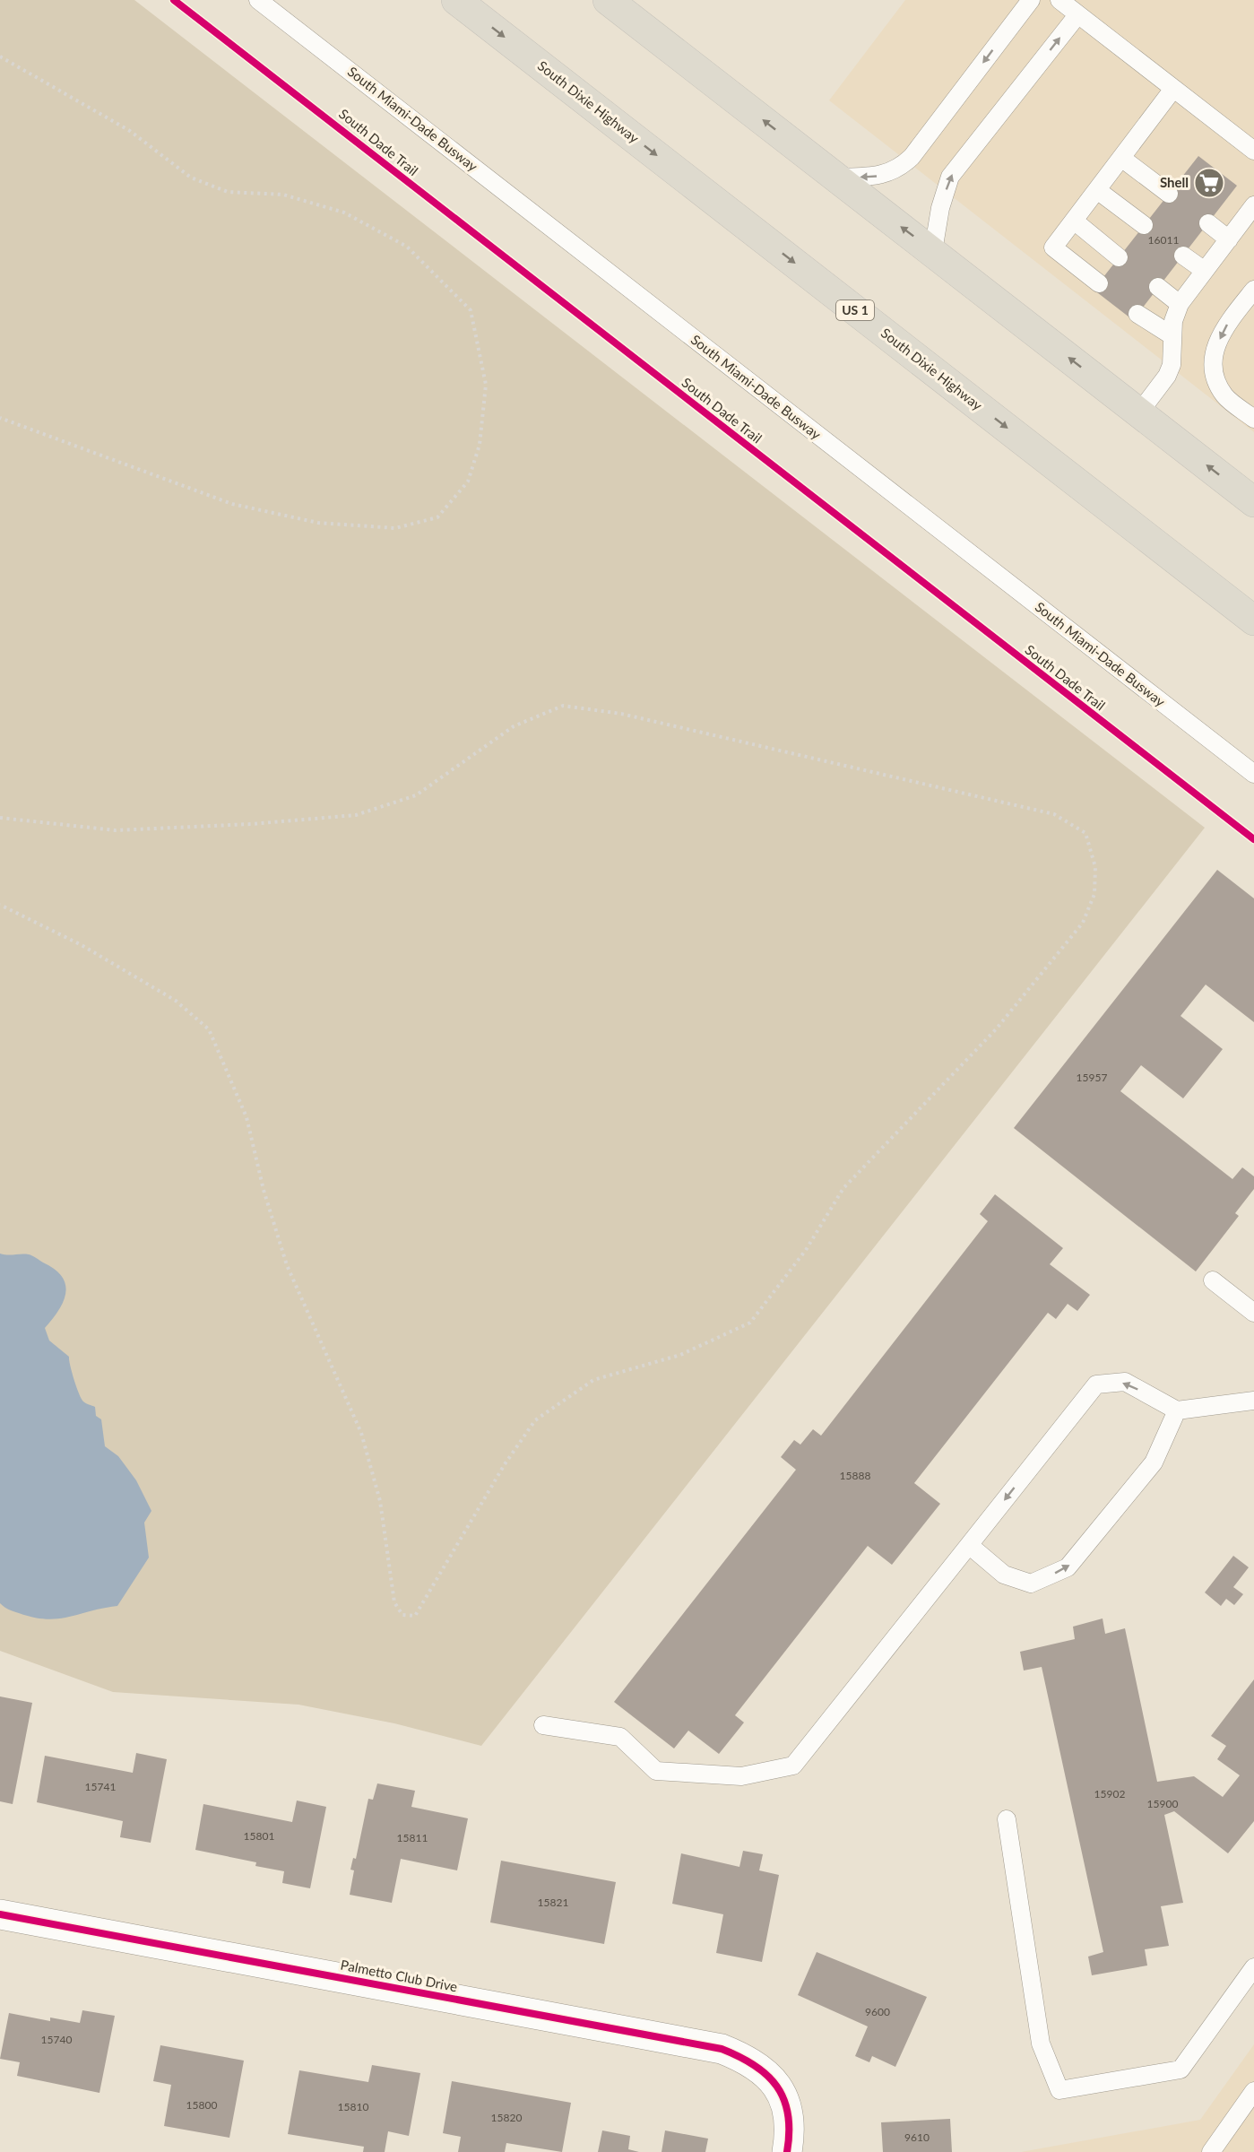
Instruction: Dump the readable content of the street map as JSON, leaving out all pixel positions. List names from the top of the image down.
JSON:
{
  "streets": {
    "highway": ["South Dixie Highway", "US 1"],
    "street": ["Palmetto Club Drive"],
    "lane": ["South Miami-Dade Busway"],
    "cycle path": ["South Dade Trail"]
  },
  "places": {
    "supermarket": ["Shell"]
  },
  "house_numbers": [
    "16011",
    "15957",
    "15888",
    "15741",
    "15902",
    "15900",
    "15801",
    "15811",
    "15821",
    "9600",
    "15740",
    "15800",
    "15810",
    "15820",
    "9610"
  ]
}
